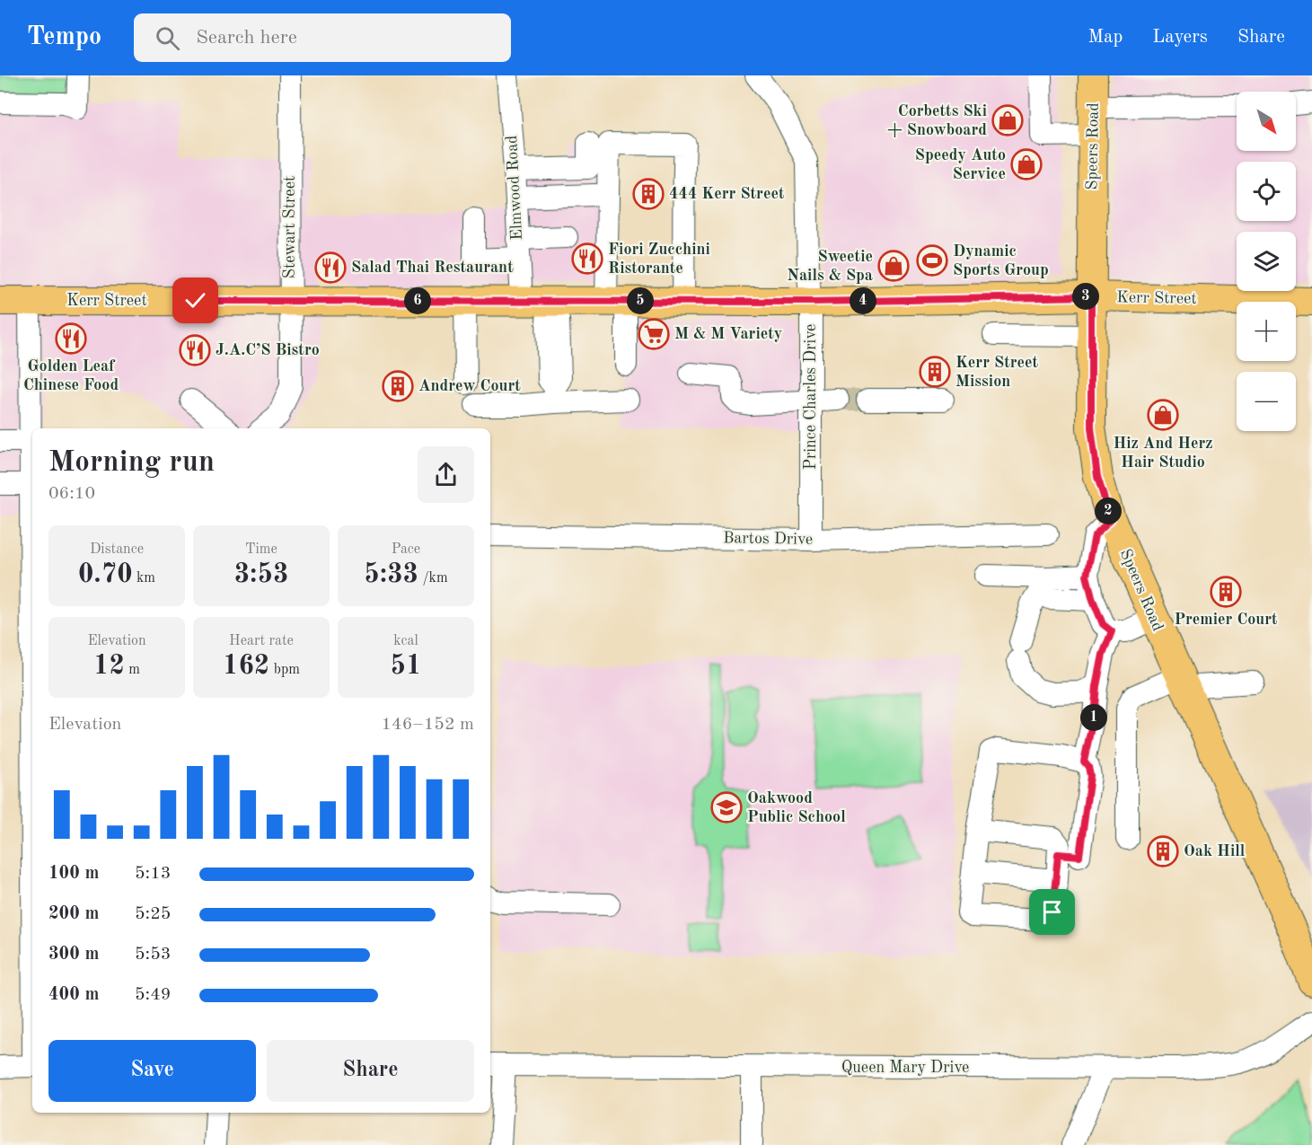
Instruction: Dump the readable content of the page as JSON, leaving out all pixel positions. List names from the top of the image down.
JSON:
{
  "streets": {
    "main road": ["Speers Road", "Kerr Street"],
    "street": [
      "Elmwood Road",
      "Stewart Street",
      "Prince Charles Drive",
      "Bartos Drive",
      "Queen Mary Drive"
    ]
  },
  "crossings": [
    ["Speers Road", "Kerr Street"],
    ["Elmwood Road", "Kerr Street"],
    ["Stewart Street", "Kerr Street"],
    ["Kerr Street", "Prince Charles Drive"],
    ["Prince Charles Drive", "Bartos Drive"]
  ],
  "places": {
    "shop": [
      "Corbetts Ski + Snowboard",
      "Speedy Auto Service",
      "Sweetie Nails & Spa",
      "Hiz And Herz Hair Studio"
    ],
    "building": [
      "444 Kerr Street",
      "Kerr Street Mission",
      "Andrew Court",
      "Premier Court",
      "Oak Hill"
    ],
    "restaurant": [
      "Fiori Zucchini Ristorante",
      "Salad Thai Restaurant",
      "Golden Leaf Chinese Food",
      "J.A.C’S Bistro"
    ],
    "sports": ["Dynamic Sports Group"],
    "supermarket": ["M & M Variety"],
    "school or university": ["Oakwood Public School"]
  },
  "north": "bottom right",
  "page": {
    "header": "Tempo",
    "search": "Search here",
    "nav": ["Map", "Layers", "Share"],
    "map_buttons": ["+", "−"],
    "pins": [
      "3",
      "4",
      "5",
      "6",
      "2",
      "1"
    ],
    "heading": ["Morning run", "06:10"],
    "stats": [
      ["Distance", "0.70 km"],
      ["Time", "3:53"],
      ["Pace", "5:33 /km"],
      ["Elevation", "12 m"],
      ["Heart rate", "162 bpm"],
      ["kcal", "51"]
    ],
    "chart": ["Elevation", "146–152 m"],
    "list": [
      {
        "name": "100 m",
        "note": "5:13"
      },
      {
        "name": "200 m",
        "note": "5:25"
      },
      {
        "name": "300 m",
        "note": "5:53"
      },
      {
        "name": "400 m",
        "note": "5:49"
      }
    ],
    "buttons": ["Save", "Share"]
  }
}
